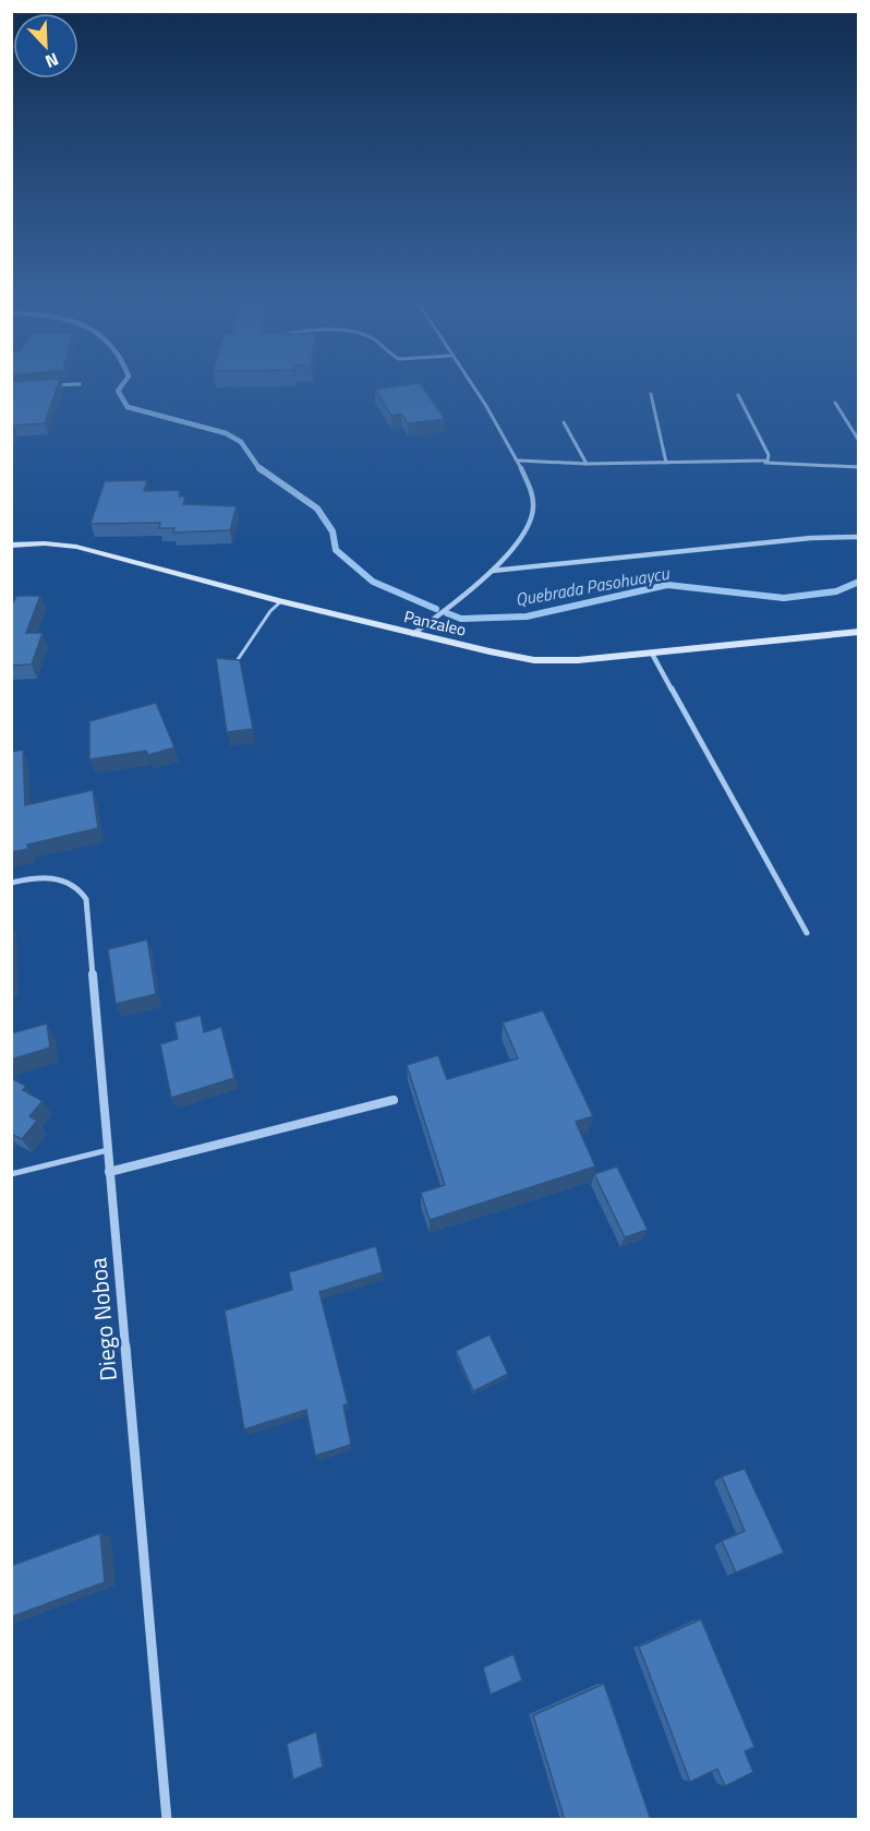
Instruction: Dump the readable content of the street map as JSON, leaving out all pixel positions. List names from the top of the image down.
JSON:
{
  "streets": {
    "street": ["Panzaleo", "Diego Noboa"]
  },
  "water": ["Quebrada Pasohuaycu"],
  "north": "bottom right"
}
